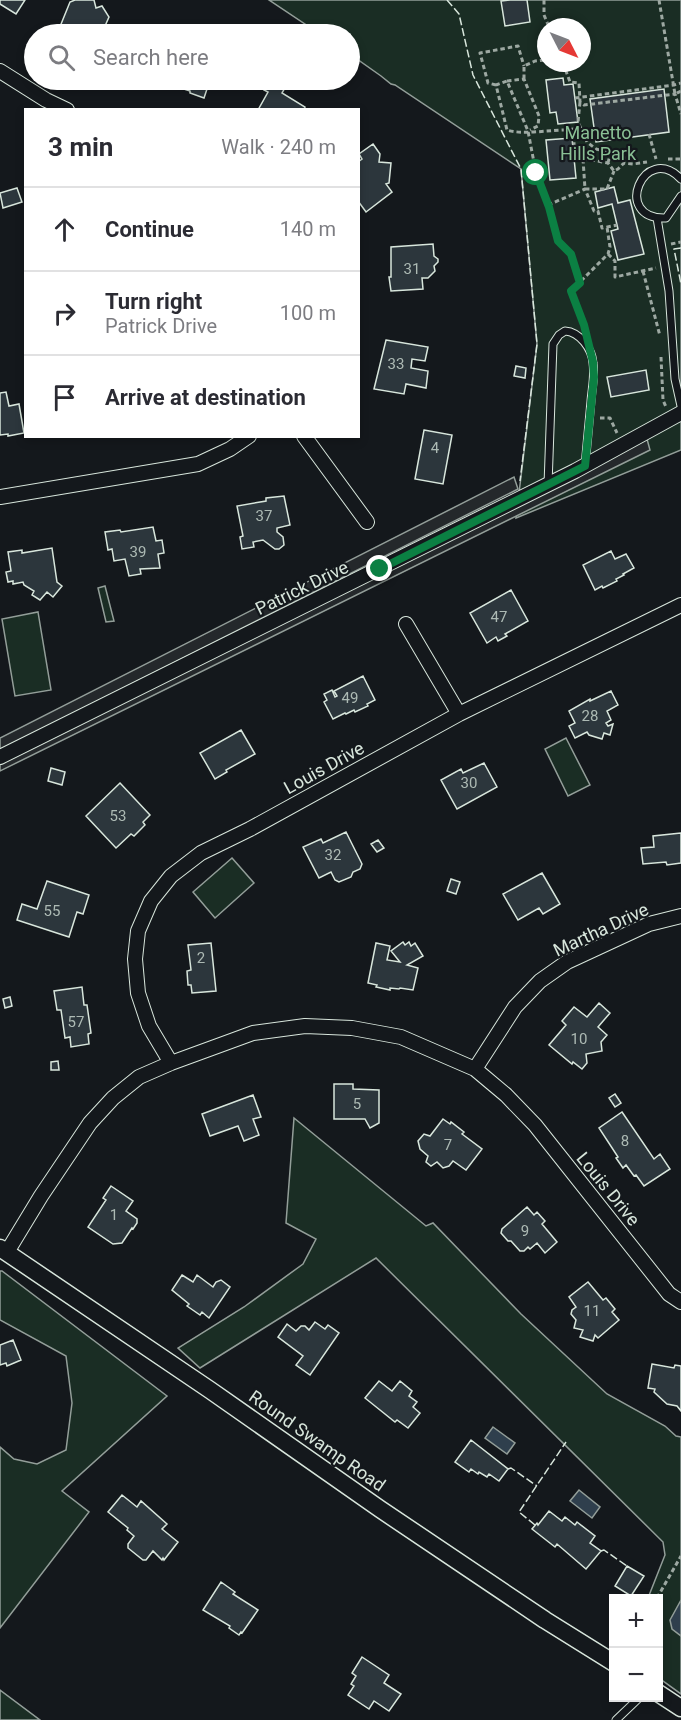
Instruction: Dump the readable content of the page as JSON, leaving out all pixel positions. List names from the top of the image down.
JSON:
{
  "streets": {
    "street": [
      "Patrick Drive",
      "Louis Drive",
      "Martha Drive",
      "Round Swamp Road"
    ]
  },
  "crossings": [
    ["Louis Drive", "Martha Drive"],
    ["Louis Drive", "Round Swamp Road"]
  ],
  "parks": ["Manetto Hills Park"],
  "house_numbers": [
    "31",
    "33",
    "4",
    "37",
    "39",
    "47",
    "49",
    "28",
    "30",
    "53",
    "32",
    "55",
    "2",
    "57",
    "10",
    "5",
    "8",
    "7",
    "1",
    "9",
    "11"
  ],
  "north": "bottom right",
  "page": {
    "search": "Search here",
    "heading": ["3 min", "Walk · 240 m"],
    "list": [
      ["Continue", "140 m"],
      ["Turn right", "Patrick Drive", "100 m"],
      "Arrive at destination"
    ],
    "map_buttons": ["+", "−"]
  }
}
